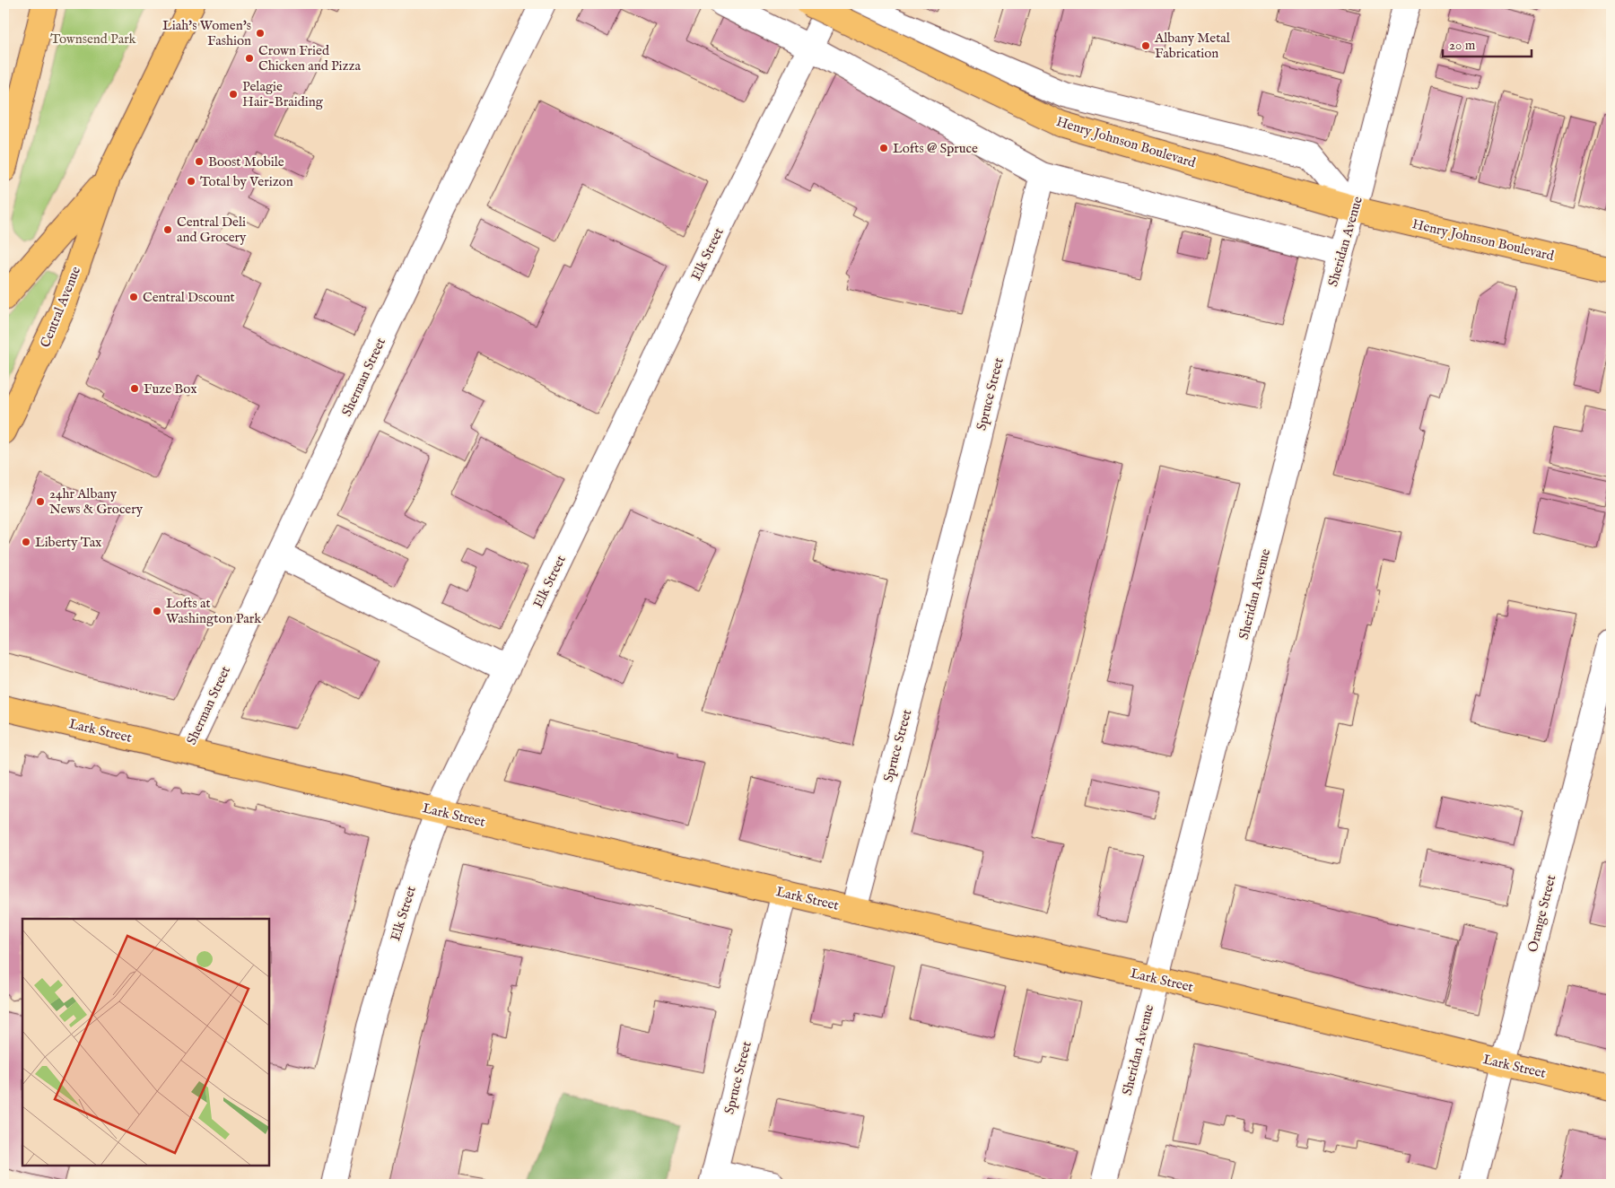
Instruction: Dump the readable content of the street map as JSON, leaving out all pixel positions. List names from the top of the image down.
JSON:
{
  "streets": {
    "main road": ["Henry Johnson Boulevard", "Central Avenue", "Lark Street"],
    "street": [
      "Sheridan Avenue",
      "Elk Street",
      "Sherman Street",
      "Spruce Street",
      "Orange Street"
    ]
  },
  "crossings": [
    ["Henry Johnson Boulevard", "Sheridan Avenue"],
    ["Sheridan Avenue", "Lark Street"],
    ["Elk Street", "Lark Street"],
    ["Sherman Street", "Lark Street"],
    ["Spruce Street", "Lark Street"],
    ["Lark Street", "Orange Street"]
  ],
  "parks": ["Townsend Park"],
  "places": [
    "Liah's Women's Fashion",
    "Albany Metal Fabrication",
    "Crown Fried Chicken and Pizza",
    "Pelagie Hair-Braiding",
    "Lofts @ Spruce",
    "Boost Mobile",
    "Total by Verizon",
    "Central Deli and Grocery",
    "Central Dscount",
    "Fuze Box",
    "24hr Albany News & Grocery",
    "Liberty Tax",
    "Lofts at Washington Park"
  ],
  "scale_bar": "20 m"
}
